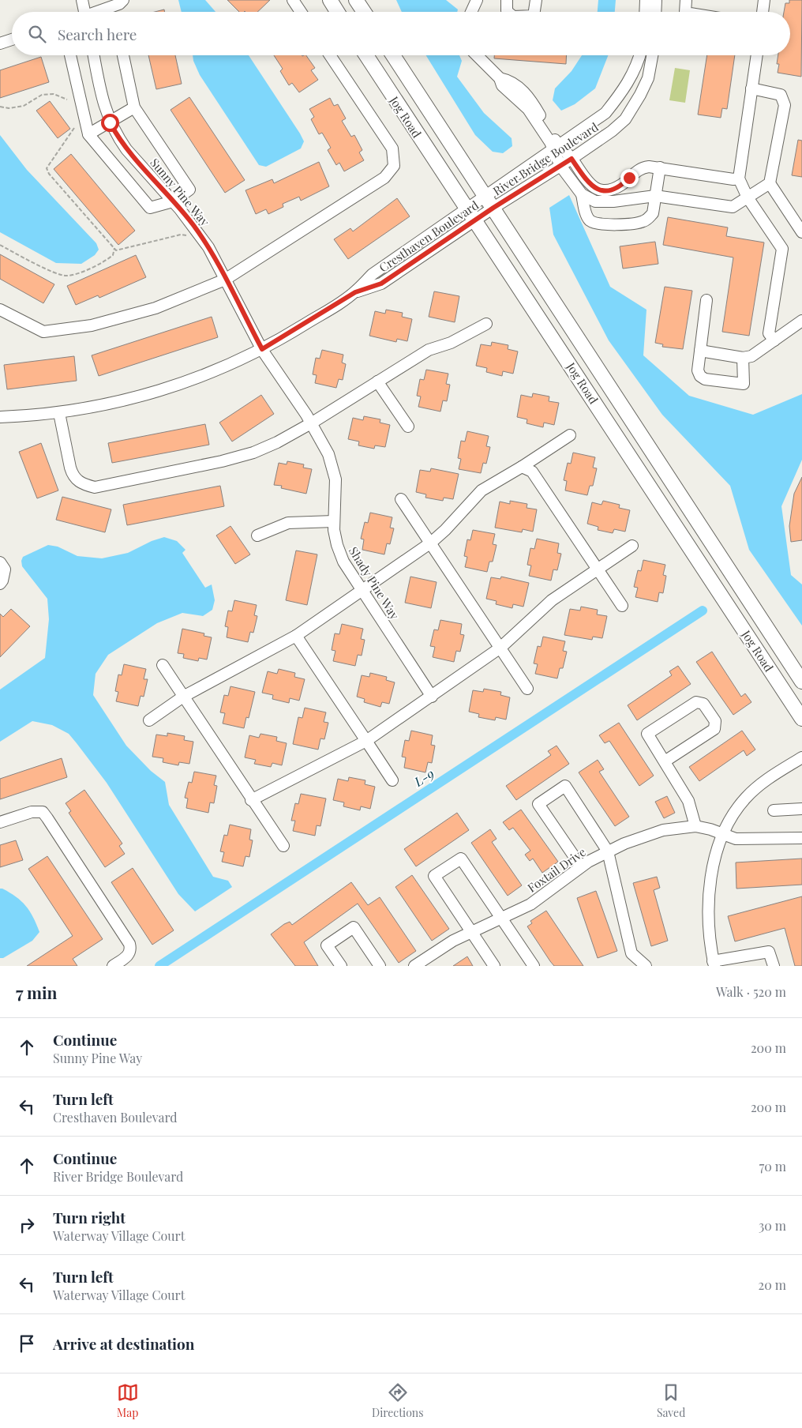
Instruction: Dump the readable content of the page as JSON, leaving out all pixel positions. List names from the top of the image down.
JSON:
{
  "streets": {
    "main road": ["Jog Road"],
    "street": [
      "River Bridge Boulevard",
      "Sunny Pine Way",
      "Cresthaven Boulevard",
      "Shady Pine Way",
      "Foxtail Drive"
    ]
  },
  "crossings": [
    ["Jog Road", "River Bridge Boulevard"],
    ["Jog Road", "Cresthaven Boulevard"],
    ["River Bridge Boulevard", "Cresthaven Boulevard"],
    ["Sunny Pine Way", "Cresthaven Boulevard"],
    ["Sunny Pine Way", "Shady Pine Way"],
    ["Cresthaven Boulevard", "Shady Pine Way"]
  ],
  "water": ["L-9"],
  "page": {
    "search": "Search here",
    "heading": ["7 min", "Walk · 520 m"],
    "list": [
      ["Continue", "Sunny Pine Way", "200 m"],
      ["Turn left", "Cresthaven Boulevard", "200 m"],
      ["Continue", "River Bridge Boulevard", "70 m"],
      ["Turn right", "Waterway Village Court", "30 m"],
      ["Turn left", "Waterway Village Court", "20 m"],
      "Arrive at destination"
    ],
    "nav": ["Map", "Directions", "Saved"]
  }
}
